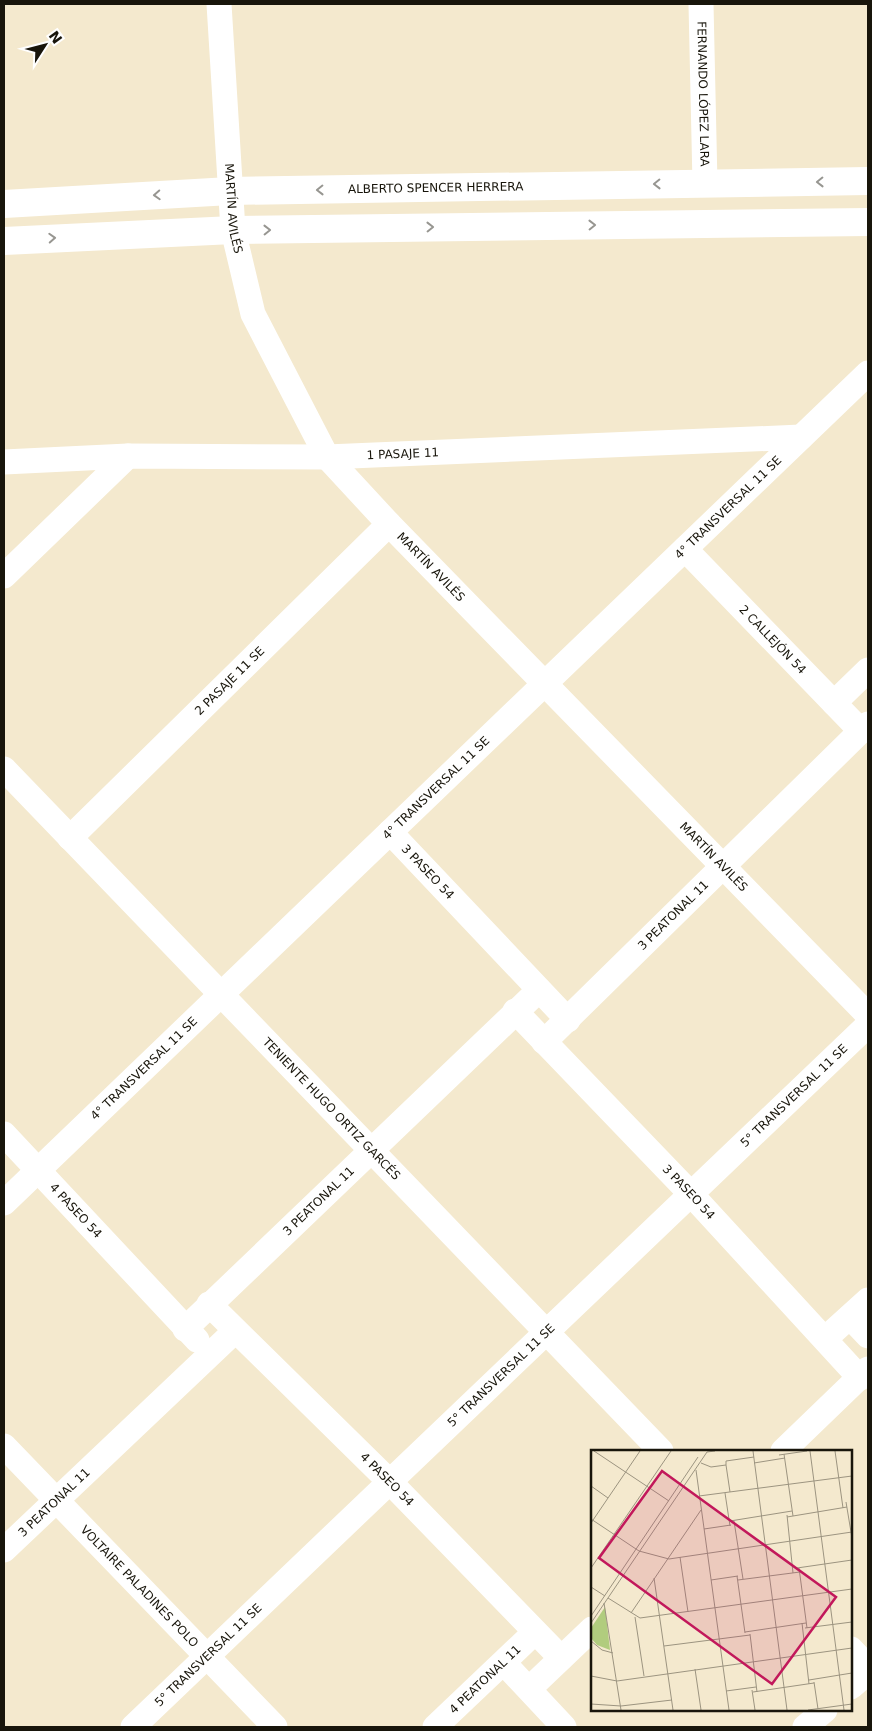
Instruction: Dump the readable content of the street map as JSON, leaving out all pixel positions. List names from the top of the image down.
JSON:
{
  "streets": {
    "street": [
      "FERNANDO LÓPEZ LARA",
      "ALBERTO SPENCER HERRERA",
      "MARTÍN AVILÉS",
      "1 PASAJE 11",
      "4° TRANSVERSAL 11 SE",
      "2 CALLEJÓN 54",
      "2 PASAJE 11 SE",
      "3 PASEO 54",
      "3 PEATONAL 11",
      "5° TRANSVERSAL 11 SE",
      "TENIENTE HUGO ORTIZ GARCÉS",
      "4 PASEO 54",
      "VOLTAIRE PALADINES POLO",
      "4 PEATONAL 11"
    ]
  },
  "crossings": [
    ["FERNANDO LÓPEZ LARA", "ALBERTO SPENCER HERRERA"],
    ["ALBERTO SPENCER HERRERA", "MARTÍN AVILÉS"],
    ["MARTÍN AVILÉS", "1 PASAJE 11"],
    ["MARTÍN AVILÉS", "4° TRANSVERSAL 11 SE"],
    ["MARTÍN AVILÉS", "2 PASAJE 11 SE"],
    ["MARTÍN AVILÉS", "3 PEATONAL 11"],
    ["1 PASAJE 11", "4° TRANSVERSAL 11 SE"],
    ["4° TRANSVERSAL 11 SE", "2 CALLEJÓN 54"],
    ["4° TRANSVERSAL 11 SE", "3 PASEO 54"],
    ["4° TRANSVERSAL 11 SE", "TENIENTE HUGO ORTIZ GARCÉS"],
    ["4° TRANSVERSAL 11 SE", "4 PASEO 54"],
    ["2 CALLEJÓN 54", "3 PEATONAL 11"],
    ["2 PASAJE 11 SE", "TENIENTE HUGO ORTIZ GARCÉS"],
    ["3 PASEO 54", "3 PEATONAL 11"],
    ["3 PASEO 54", "5° TRANSVERSAL 11 SE"],
    ["3 PEATONAL 11", "TENIENTE HUGO ORTIZ GARCÉS"],
    ["3 PEATONAL 11", "4 PASEO 54"],
    ["3 PEATONAL 11", "VOLTAIRE PALADINES POLO"],
    ["5° TRANSVERSAL 11 SE", "TENIENTE HUGO ORTIZ GARCÉS"],
    ["5° TRANSVERSAL 11 SE", "4 PASEO 54"],
    ["5° TRANSVERSAL 11 SE", "VOLTAIRE PALADINES POLO"],
    ["4 PASEO 54", "4 PEATONAL 11"]
  ],
  "north": "top right"
}
